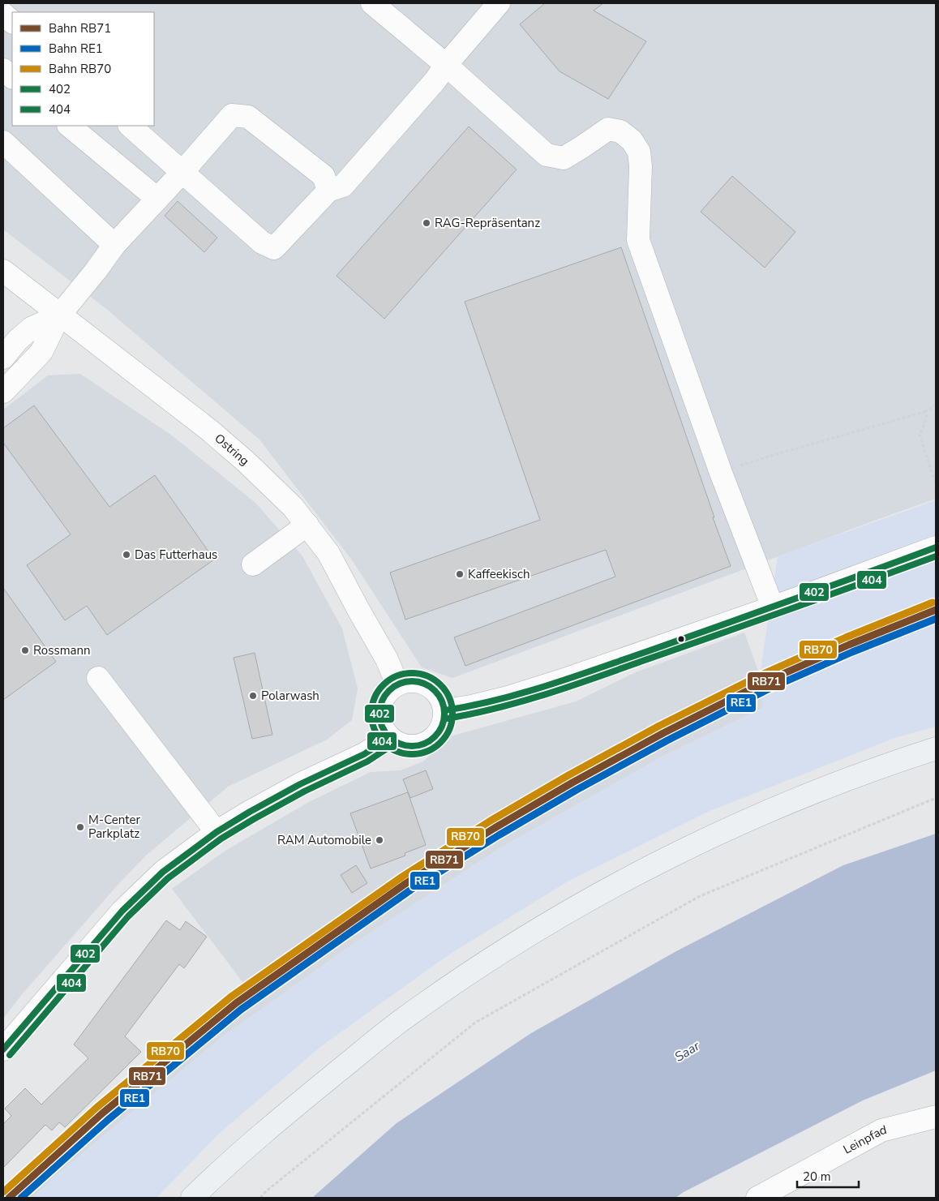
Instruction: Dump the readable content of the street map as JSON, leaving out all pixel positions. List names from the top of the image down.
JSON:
{
  "streets": {
    "street": ["Ostring", "Leinpfad"]
  },
  "water": ["Saar"],
  "places": [
    "RAG-Repräsentanz",
    "Das Futterhaus",
    "Kaffeekisch",
    "Rossmann",
    "Polarwash",
    "M-Center Parkplatz",
    "RAM Automobile"
  ],
  "lines": [
    "transit line 402",
    "transit line 404",
    "rail line RB70",
    "rail line RB71",
    "rail line RE1"
  ],
  "legend": [
    "Bahn RB71",
    "Bahn RE1",
    "Bahn RB70",
    "402",
    "404"
  ],
  "scale_bar": "20 m"
}
